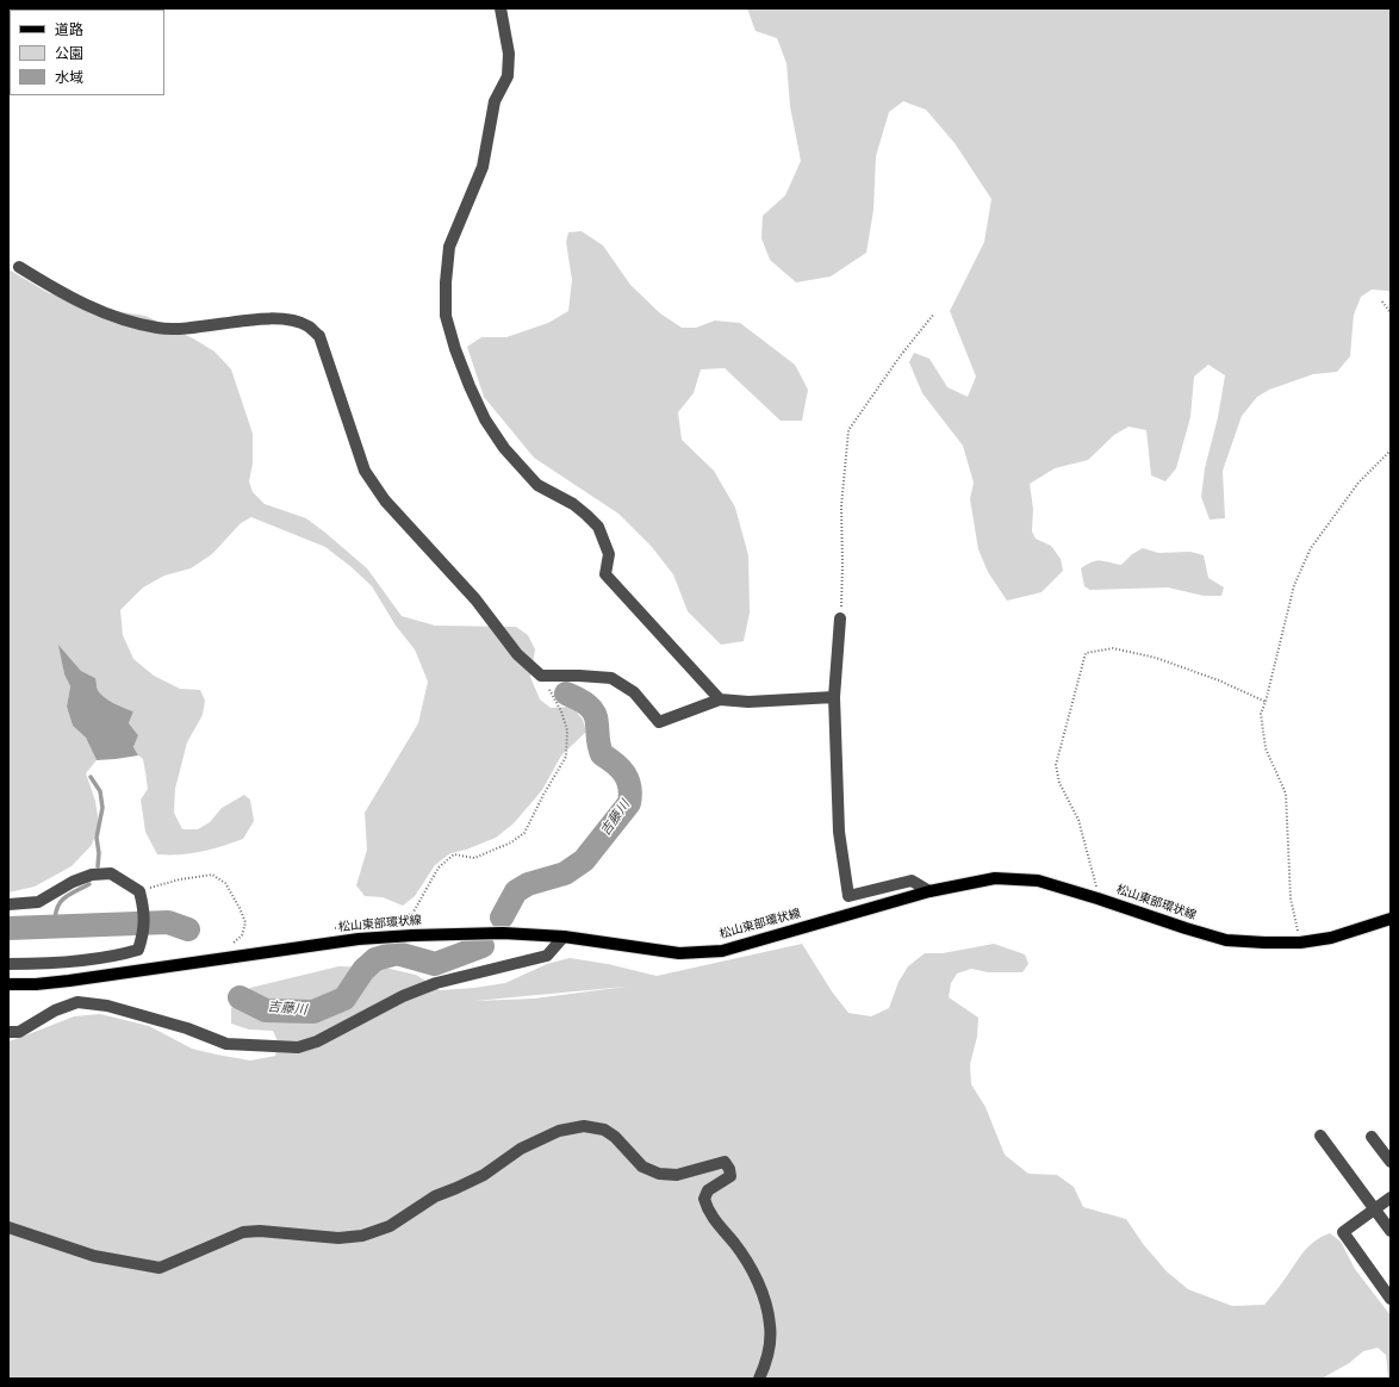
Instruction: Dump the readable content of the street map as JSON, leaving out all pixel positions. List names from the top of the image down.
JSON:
{
  "streets": {
    "main road": ["松山東部環状線"]
  },
  "water": ["吉藤川"],
  "legend": ["道路", "公園", "水域"]
}
